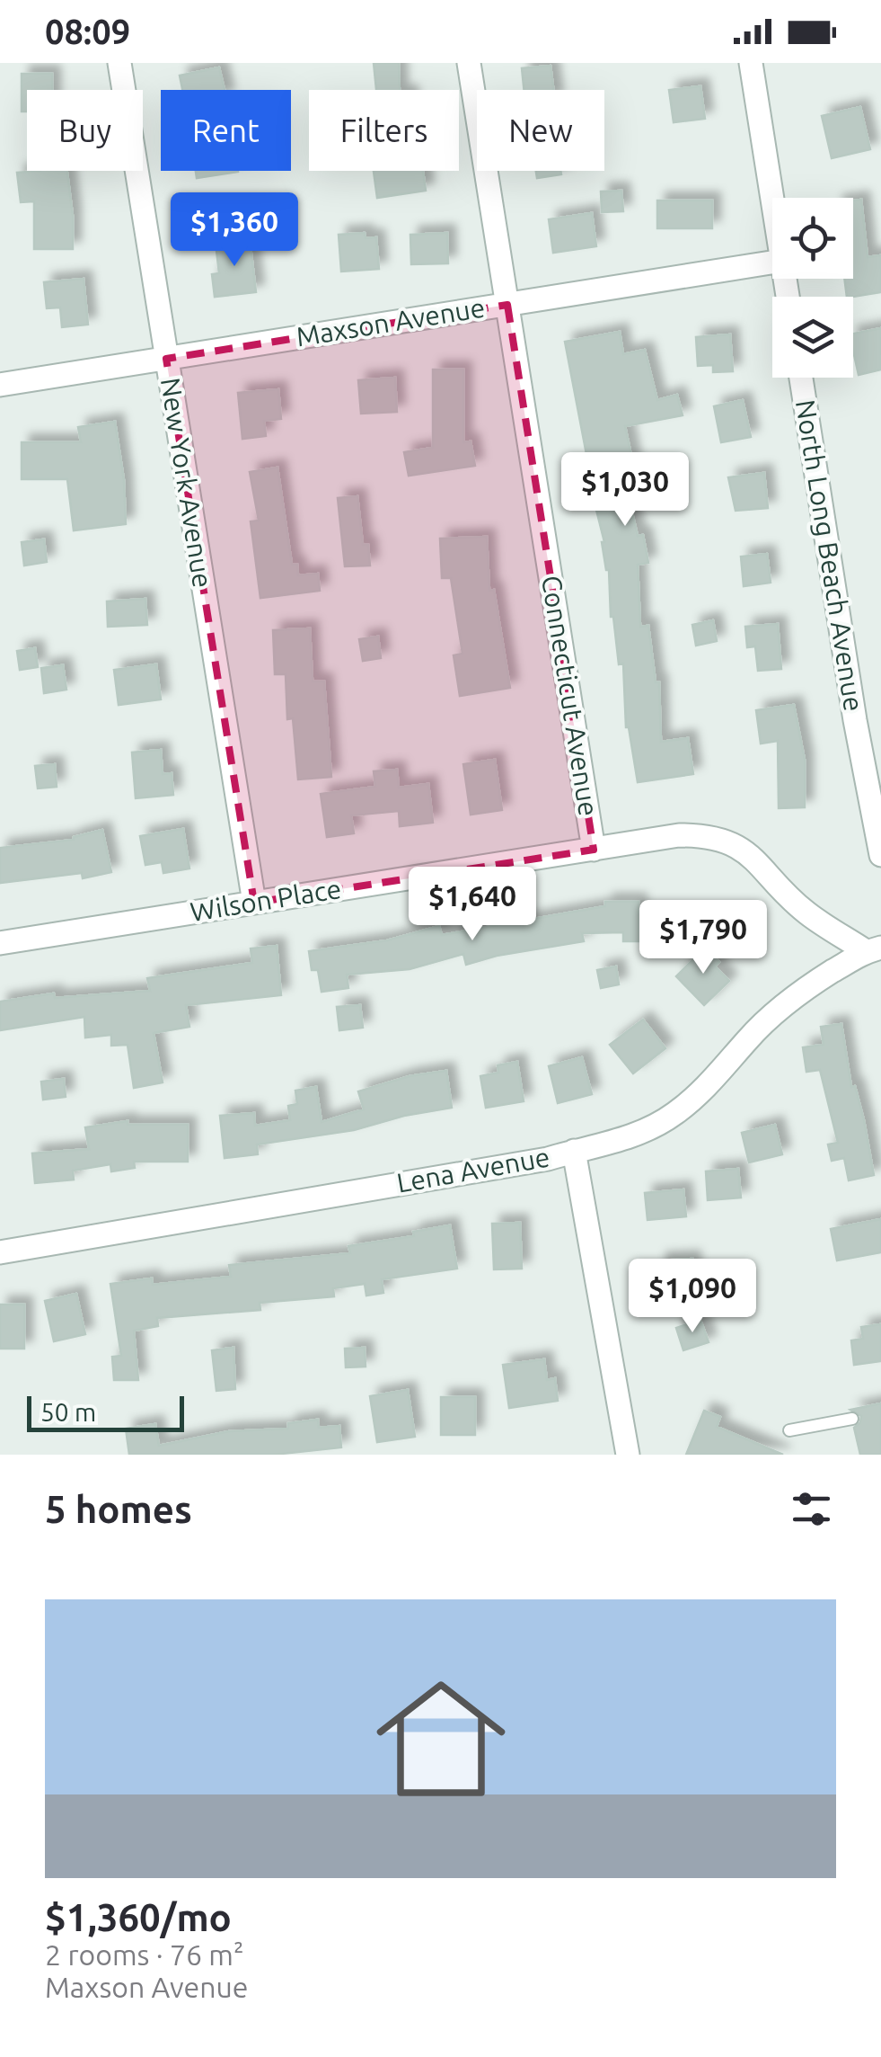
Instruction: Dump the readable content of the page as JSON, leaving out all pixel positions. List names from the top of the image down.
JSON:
{
  "streets": {
    "street": [
      "Maxson Avenue",
      "New York Avenue",
      "North Long Beach Avenue",
      "Connecticut Avenue",
      "Wilson Place",
      "Lena Avenue"
    ]
  },
  "crossings": [
    ["Maxson Avenue", "New York Avenue"],
    ["Maxson Avenue", "Connecticut Avenue"],
    ["New York Avenue", "Wilson Place"],
    ["Connecticut Avenue", "Wilson Place"],
    ["Wilson Place", "Lena Avenue"]
  ],
  "scale_bar": "50 m",
  "page": {
    "status": "08:09",
    "chip": [
      "Buy",
      "Rent",
      "Filters",
      "New"
    ],
    "price": [
      "$1,360",
      "$1,030",
      "$1,640",
      "$1,790",
      "$1,090"
    ],
    "scale": "50 m",
    "heading": "5 homes",
    "list": [
      {
        "name": "$1,360/mo",
        "note": "2 rooms · 76 m² · Maxson Avenue"
      }
    ]
  }
}
